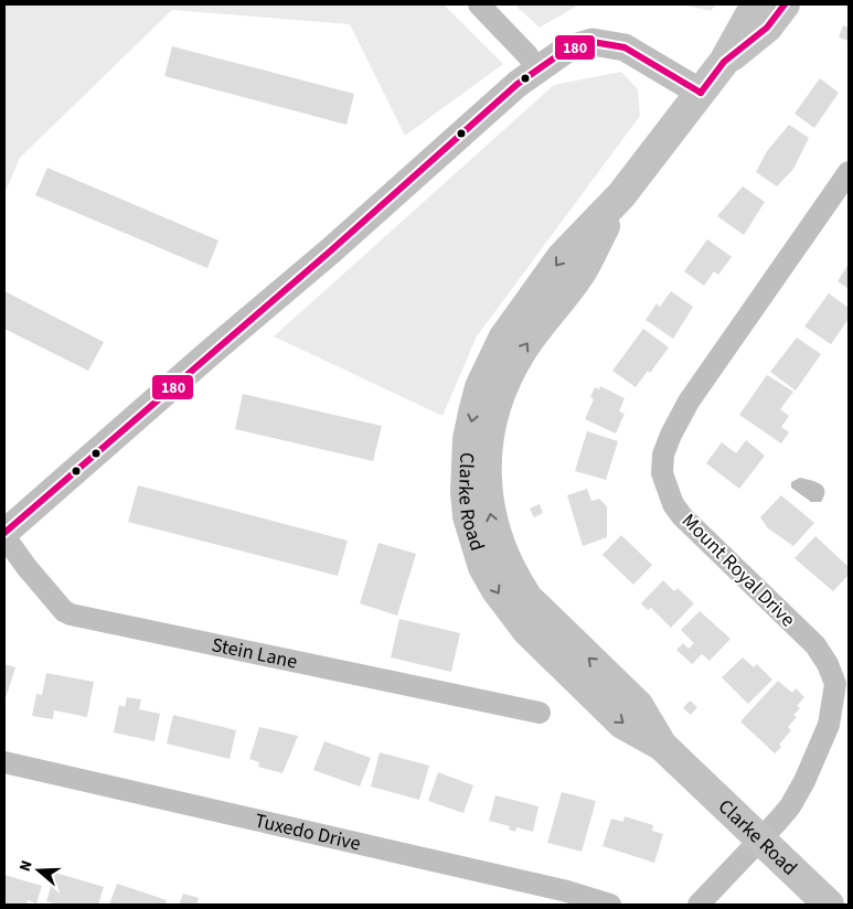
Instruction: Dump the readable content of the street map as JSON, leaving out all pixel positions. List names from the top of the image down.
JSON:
{
  "streets": {
    "main road": ["Clarke Road"],
    "street": ["Mount Royal Drive", "Stein Lane", "Tuxedo Drive"]
  },
  "crossings": [
    ["Clarke Road", "Mount Royal Drive"]
  ],
  "lines": ["transit line 180"],
  "north": "left"
}
